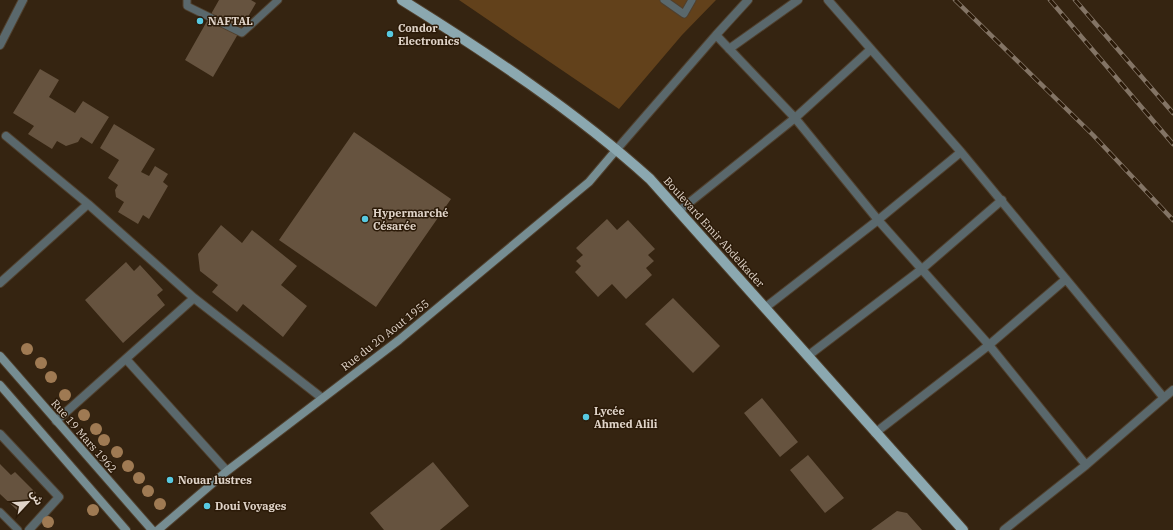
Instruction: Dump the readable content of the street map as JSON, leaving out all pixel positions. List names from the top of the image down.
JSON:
{
  "streets": {
    "main road": ["Boulevard Emir Abdelkader"],
    "street": ["Rue du 20 Aout 1955", "Rue 19 Mars 1962"]
  },
  "crossings": [
    ["Boulevard Emir Abdelkader", "Rue du 20 Aout 1955"]
  ],
  "places": [
    "NAFTAL",
    "Condor Electronics",
    "Hypermarché Césarée",
    "Lycée Ahmed Alili",
    "Nouar lustres",
    "Doui Voyages"
  ],
  "north": "top right"
}
